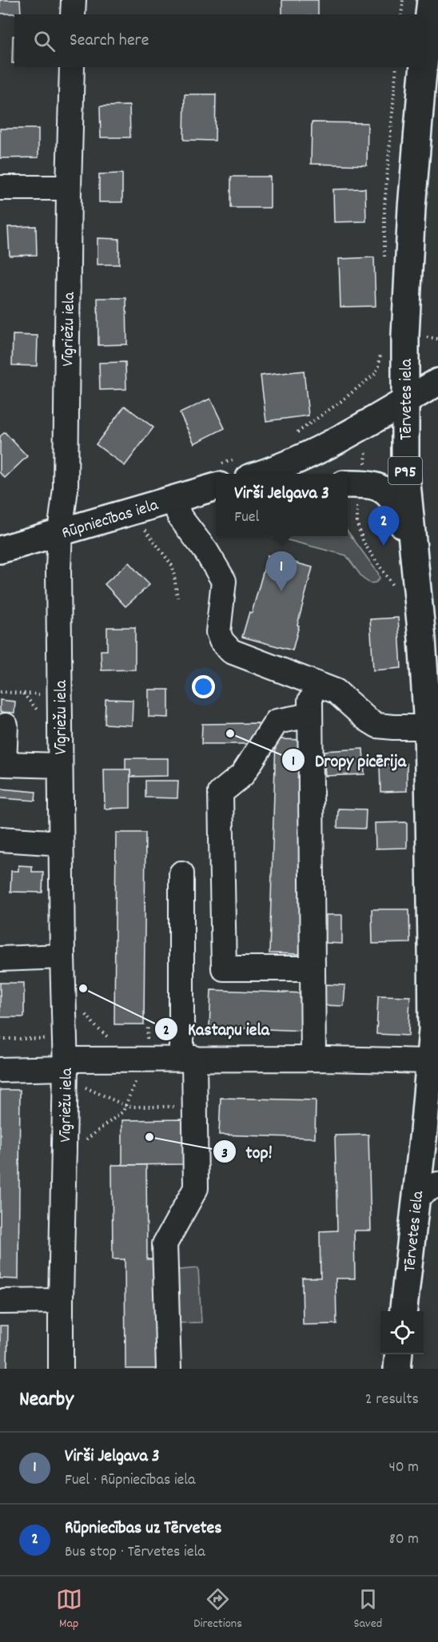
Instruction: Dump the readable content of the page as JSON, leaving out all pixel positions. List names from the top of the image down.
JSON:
{
  "streets": {
    "main road": ["Tērvetes iela", "P95", "Rūpniecības iela"],
    "street": ["Vīgriežu iela"]
  },
  "crossings": [
    ["Vīgriežu iela", "Rūpniecības iela"]
  ],
  "places": ["Dropy picērija", "Kastaņu iela", "top!"],
  "page": {
    "search": "Search here",
    "popup": ["Virši Jelgava 3", "Fuel"],
    "pins": ["2", "1"],
    "heading": ["Nearby", "2 results"],
    "list": [
      {
        "mark": "1",
        "name": "Virši Jelgava 3",
        "note": "Fuel · Rūpniecības iela",
        "value": "40 m"
      },
      {
        "mark": "2",
        "name": "Rūpniecības uz Tērvetes",
        "note": "Bus stop · Tērvetes iela",
        "value": "80 m"
      }
    ],
    "nav": ["Map", "Directions", "Saved"]
  }
}
